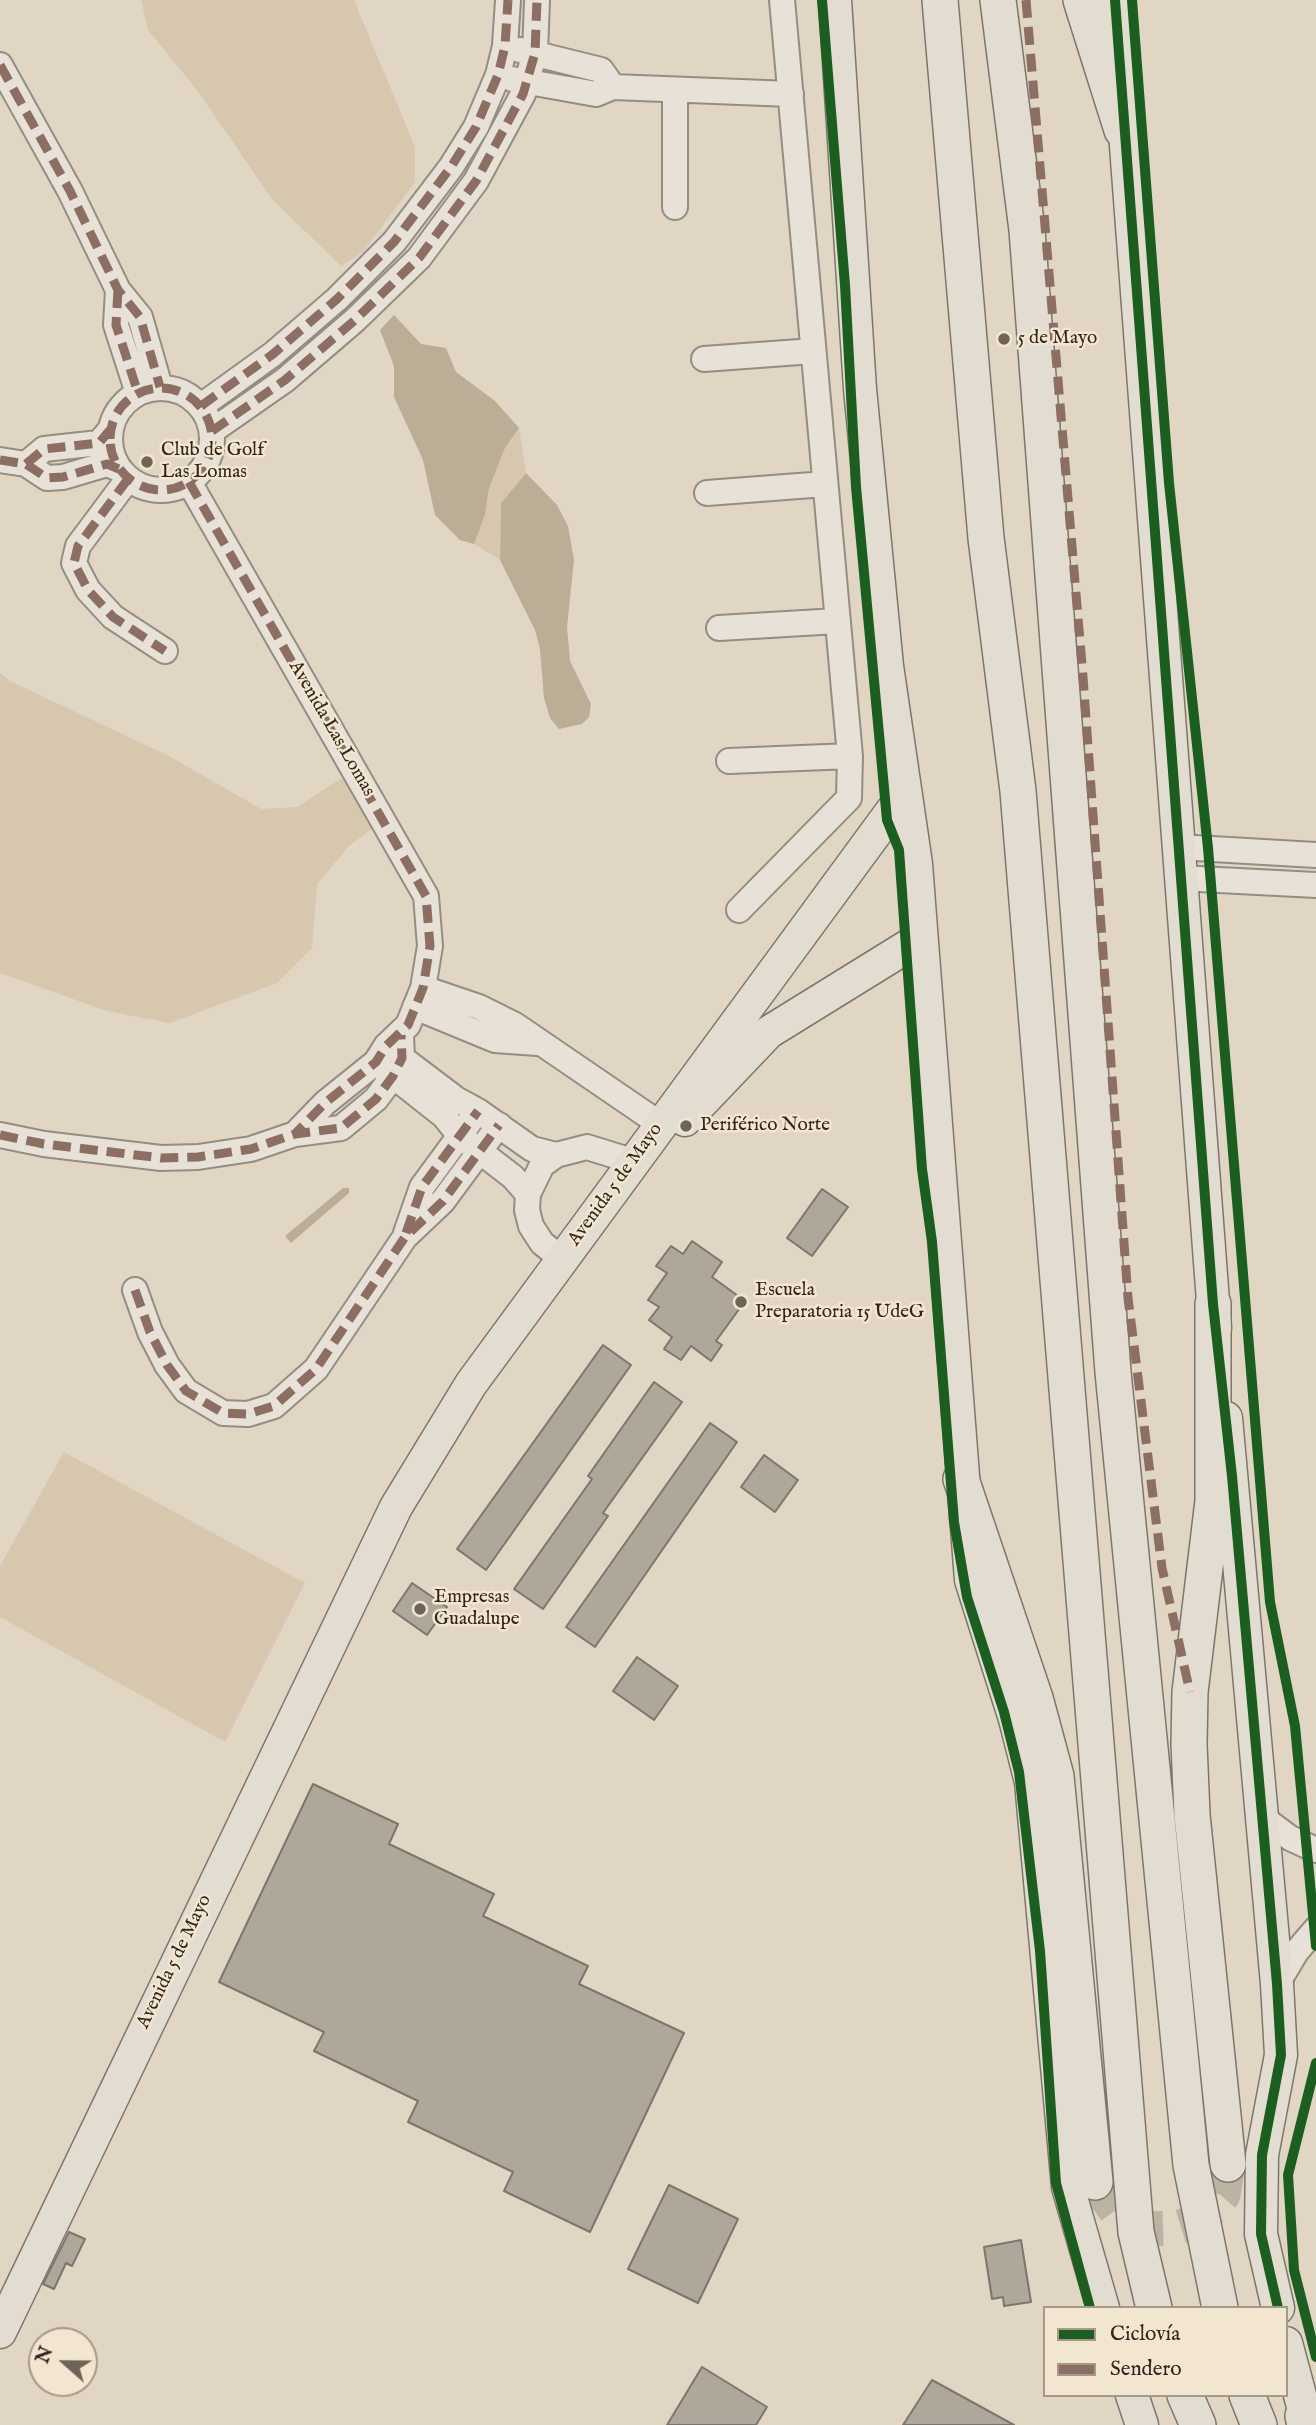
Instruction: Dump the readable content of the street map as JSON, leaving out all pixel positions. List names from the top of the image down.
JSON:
{
  "streets": {
    "main road": ["Avenida 5 de Mayo"],
    "street": ["Avenida Las Lomas"]
  },
  "places": [
    "5 de Mayo",
    "Club de Golf Las Lomas",
    "Periférico Norte",
    "Escuela Preparatoria 15 UdeG",
    "Empresas Guadalupe"
  ],
  "legend": ["Ciclovía", "Sendero"],
  "north": "left"
}
